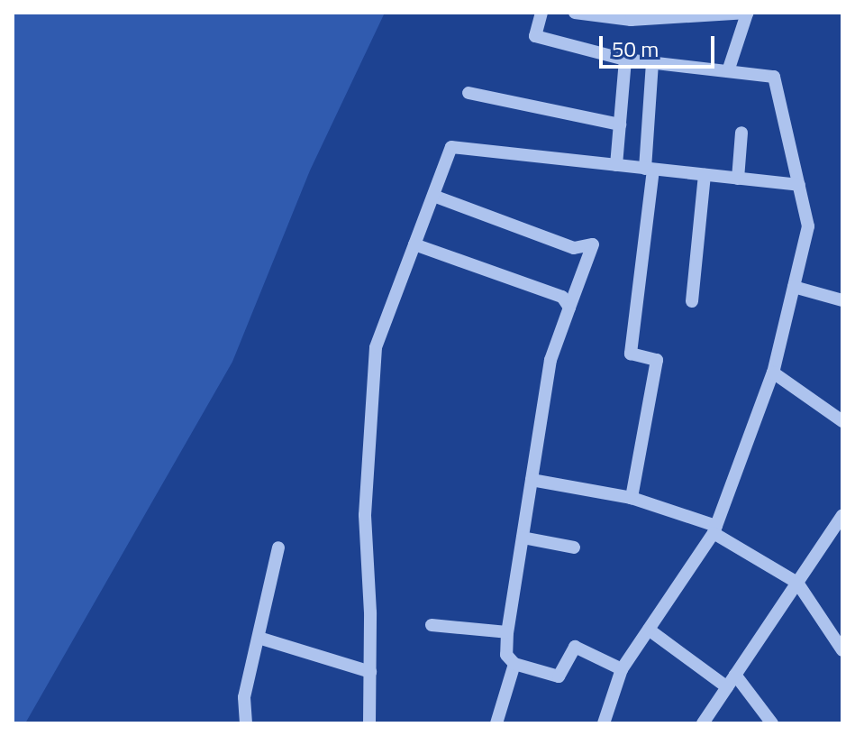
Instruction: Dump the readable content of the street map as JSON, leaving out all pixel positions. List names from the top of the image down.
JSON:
{
  "scale_bar": "50 m"
}
